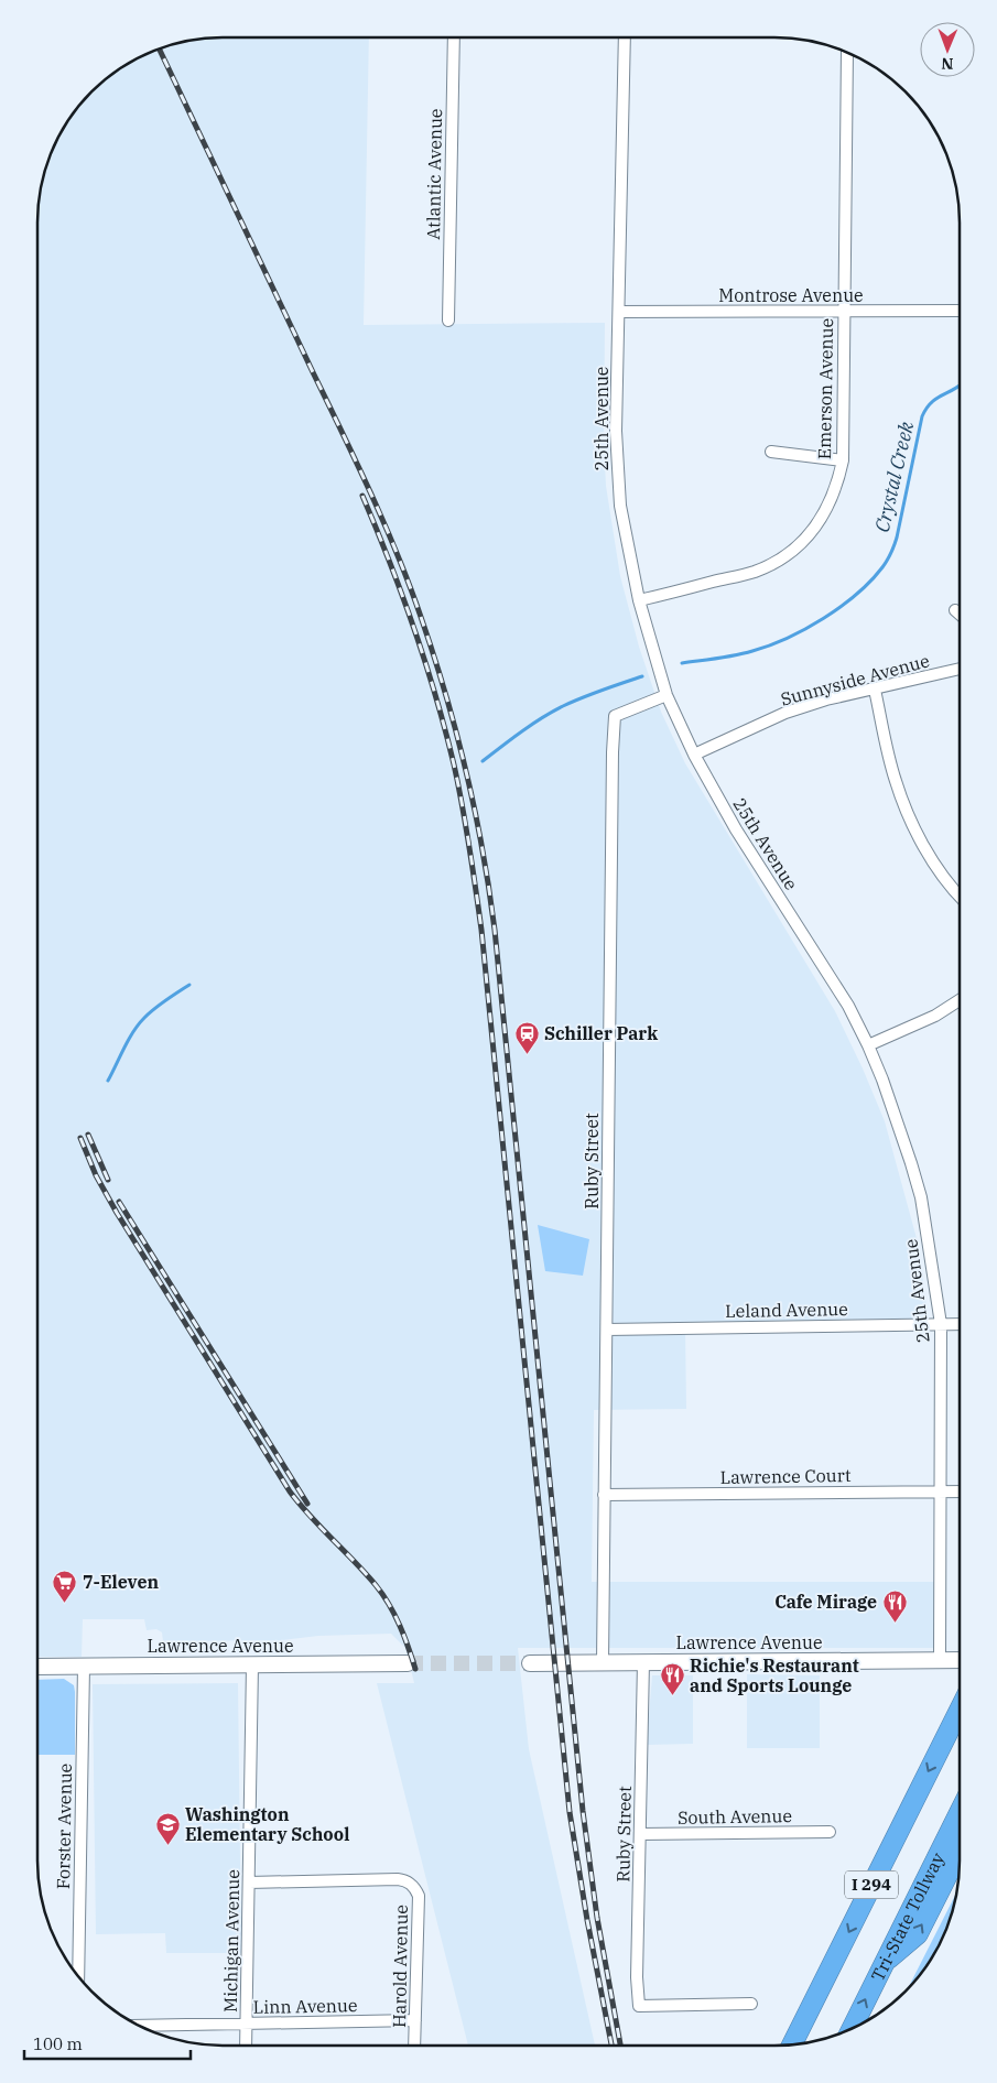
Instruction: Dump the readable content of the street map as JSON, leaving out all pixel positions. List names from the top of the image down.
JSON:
{
  "streets": {
    "highway": ["I 294", "Tri-State Tollway"],
    "main road": ["Lawrence Avenue"],
    "street": [
      "Atlantic Avenue",
      "Montrose Avenue",
      "Emerson Avenue",
      "25th Avenue",
      "Sunnyside Avenue",
      "Ruby Street",
      "Leland Avenue",
      "Lawrence Court",
      "South Avenue",
      "Forster Avenue",
      "Michigan Avenue",
      "Harold Avenue",
      "Linn Avenue"
    ]
  },
  "crossings": [
    ["Montrose Avenue", "Emerson Avenue"],
    ["Montrose Avenue", "25th Avenue"],
    ["Emerson Avenue", "25th Avenue"],
    ["25th Avenue", "Sunnyside Avenue"],
    ["25th Avenue", "Ruby Street"],
    ["25th Avenue", "Leland Avenue"],
    ["25th Avenue", "Lawrence Court"],
    ["25th Avenue", "Lawrence Avenue"],
    ["Ruby Street", "Leland Avenue"],
    ["Ruby Street", "Lawrence Court"],
    ["Ruby Street", "Lawrence Avenue"],
    ["Ruby Street", "South Avenue"],
    ["Lawrence Avenue", "Forster Avenue"],
    ["Lawrence Avenue", "Michigan Avenue"],
    ["I 294", "Tri-State Tollway"],
    ["Michigan Avenue", "Harold Avenue"],
    ["Michigan Avenue", "Linn Avenue"],
    ["Harold Avenue", "Linn Avenue"]
  ],
  "water": ["Crystal Creek"],
  "places": {
    "station": ["Schiller Park"],
    "supermarket": ["7-Eleven"],
    "restaurant": ["Cafe Mirage", "Richie's Restaurant and Sports Lounge"],
    "school or university": ["Washington Elementary School"]
  },
  "scale_bar": "100 m",
  "north": "bottom"
}
